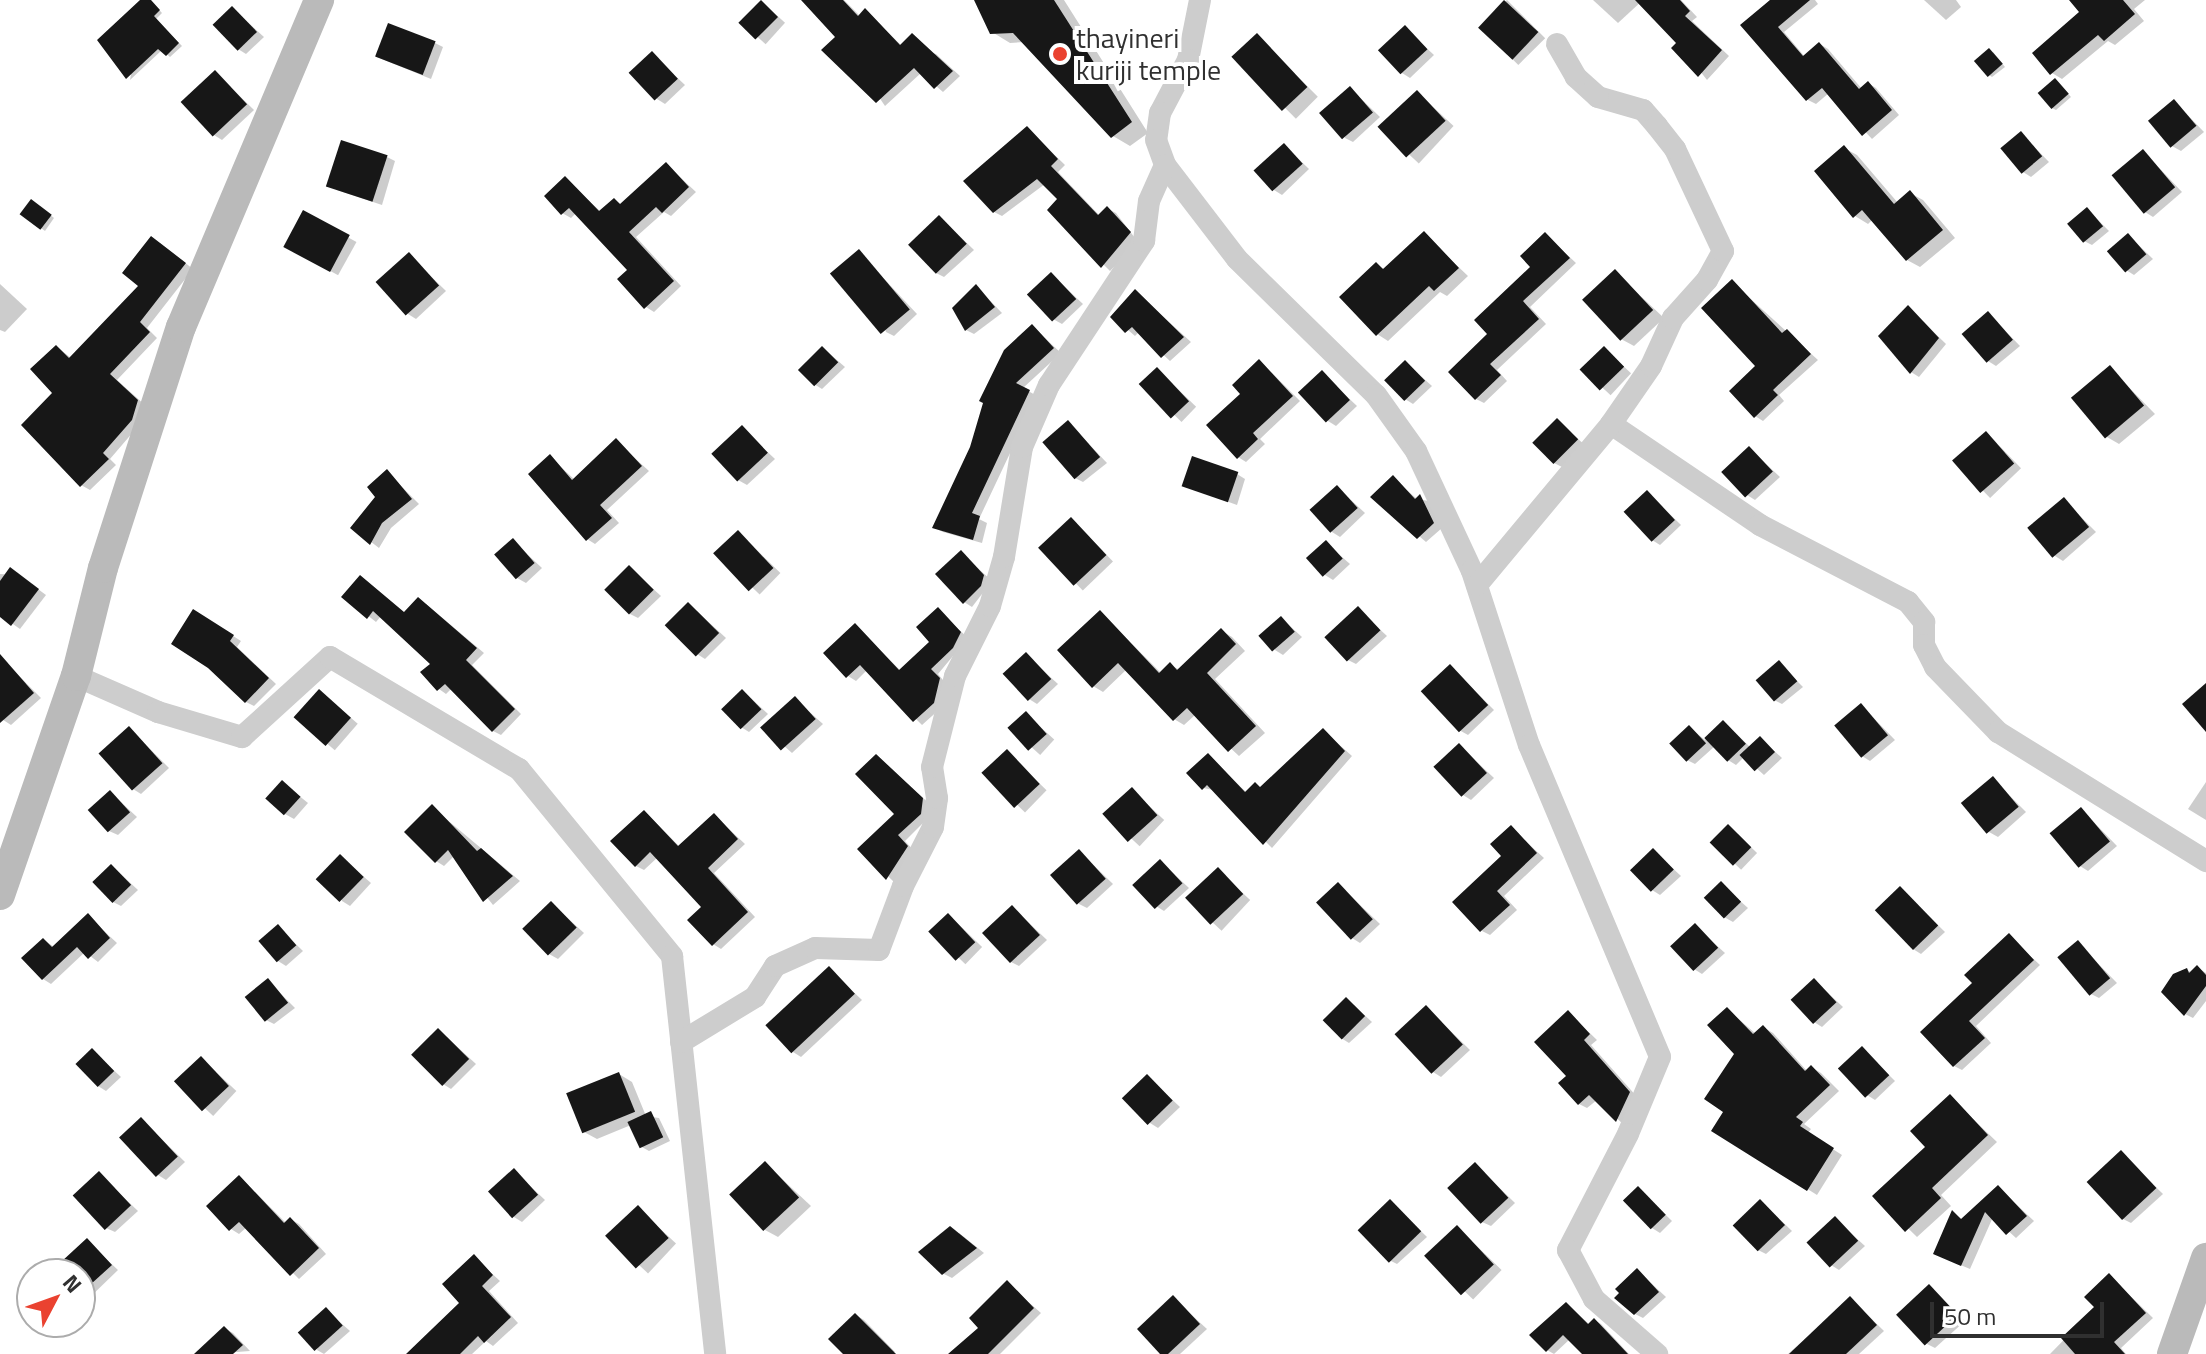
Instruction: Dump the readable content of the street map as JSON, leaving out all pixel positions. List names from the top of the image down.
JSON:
{
  "places": ["thayineri kuriji temple"],
  "scale_bar": "50 m",
  "north": "top right"
}
